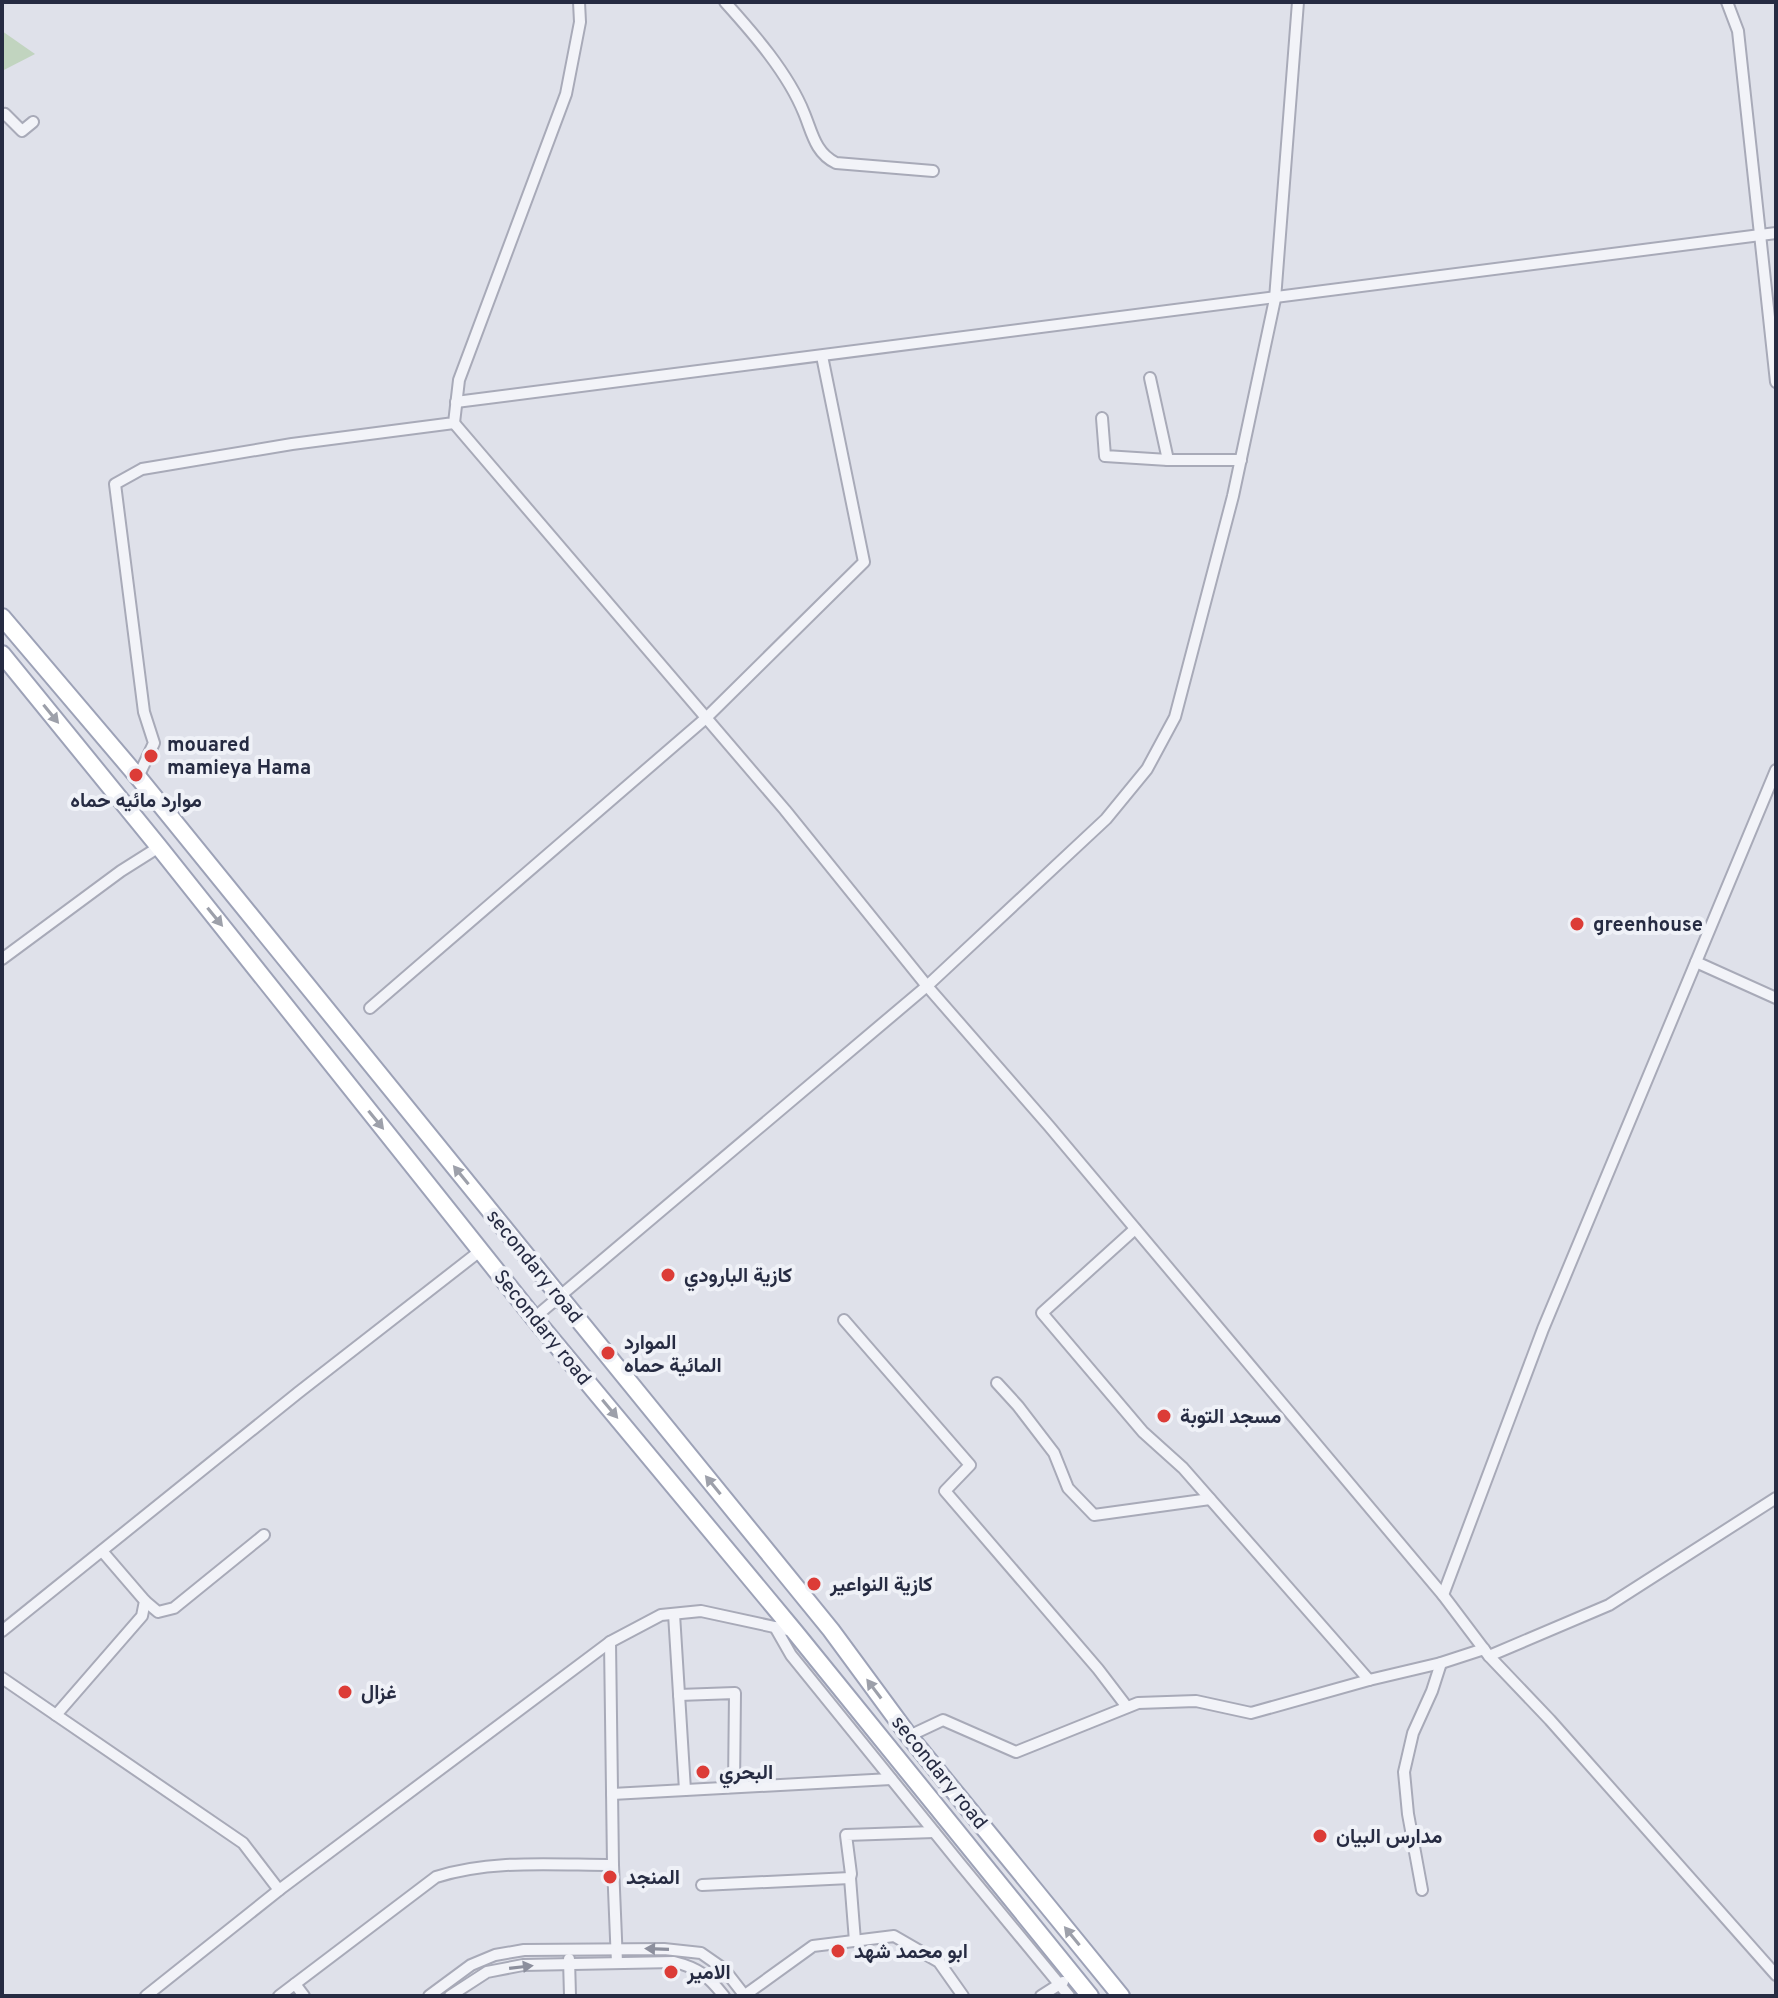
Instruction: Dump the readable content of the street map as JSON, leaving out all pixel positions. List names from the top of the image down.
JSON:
{
  "streets": {
    "main road": ["secondary road", "Secondary road"]
  },
  "one_way": ["secondary road", "Secondary road"],
  "places": [
    "mouared mamieya Hama",
    "موارد مائيه حماه",
    "greenhouse",
    "كازية البارودي",
    "الموارد المائية حماه",
    "مسجد التوبة",
    "كازية النواعير",
    "غزال",
    "البحري",
    "مدارس البيان",
    "المنجد",
    "ابو محمد شهد",
    "الامير"
  ]
}
